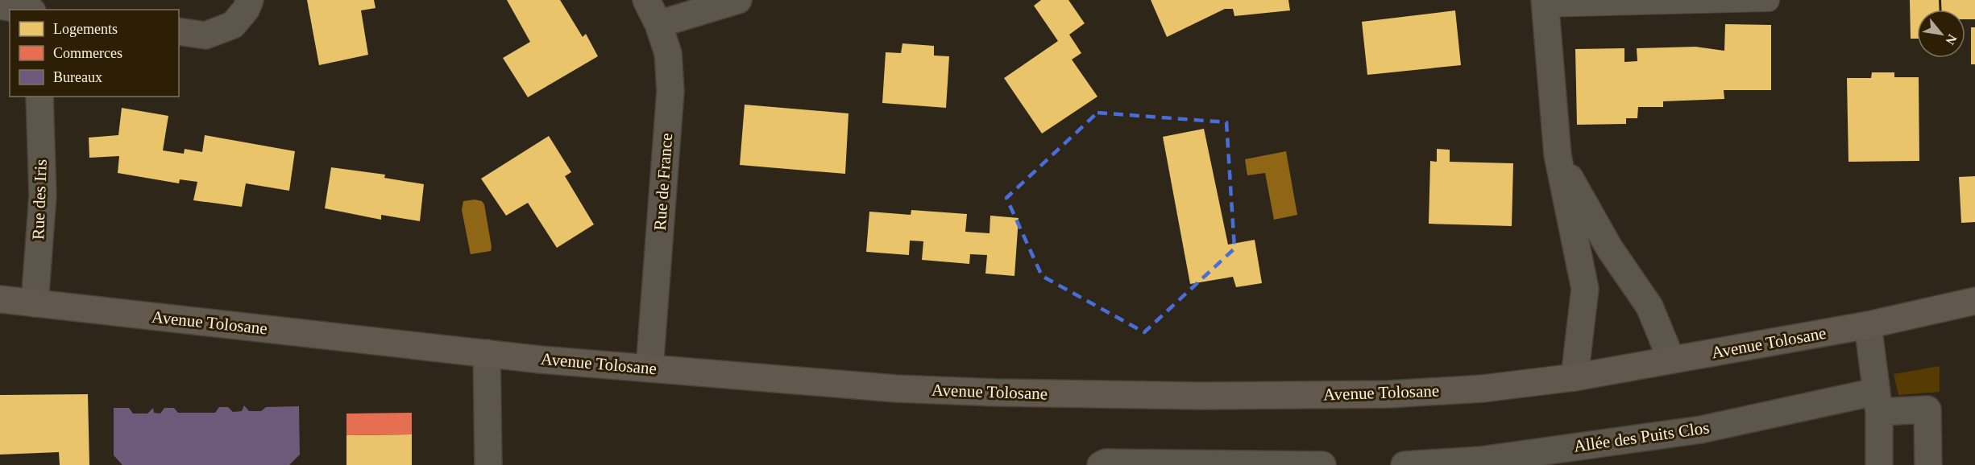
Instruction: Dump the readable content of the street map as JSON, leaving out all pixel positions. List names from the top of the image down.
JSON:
{
  "streets": {
    "main road": ["Avenue Tolosane"],
    "street": ["Rue de France", "Rue des Iris", "Allée des Puits Clos"]
  },
  "crossings": [
    ["Rue de France", "Avenue Tolosane"],
    ["Rue des Iris", "Avenue Tolosane"]
  ],
  "legend": ["Logements", "Commerces", "Bureaux"],
  "north": "bottom right"
}
